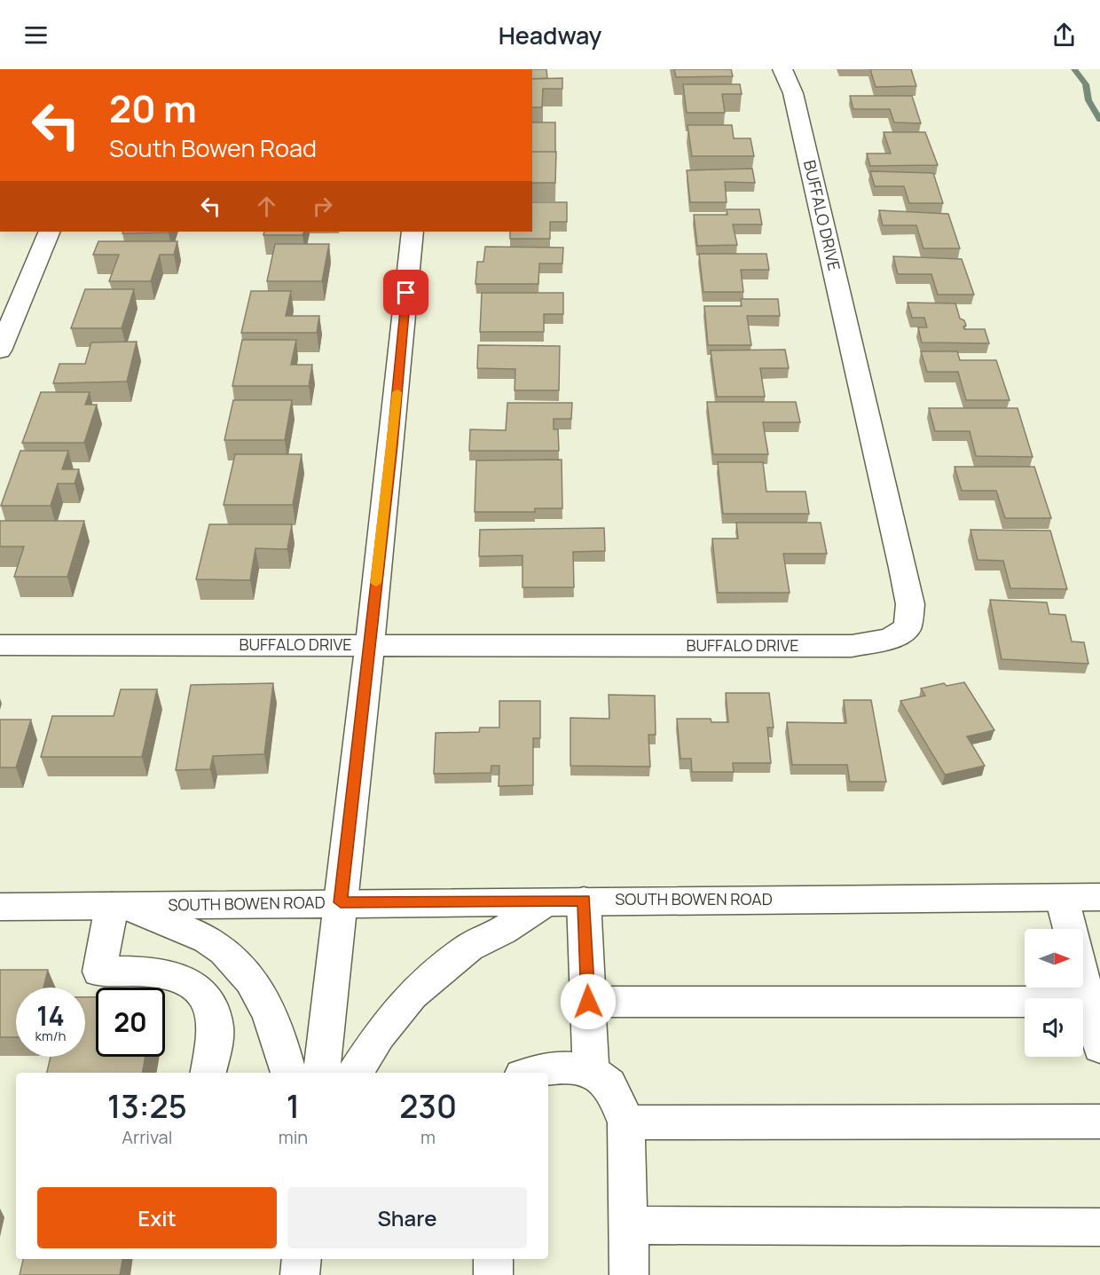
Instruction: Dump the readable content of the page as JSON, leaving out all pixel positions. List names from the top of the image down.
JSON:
{
  "streets": {
    "street": ["BUFFALO DRIVE", "SOUTH BOWEN ROAD"]
  },
  "north": "right",
  "page": {
    "header": "Headway",
    "turn": ["20 m", "South Bowen Road"],
    "speed": "14 km/h",
    "limit": "20",
    "eta": [
      "13:25",
      "Arrival",
      "1",
      "min",
      "230",
      "m"
    ],
    "buttons": ["Exit", "Share"]
  }
}
